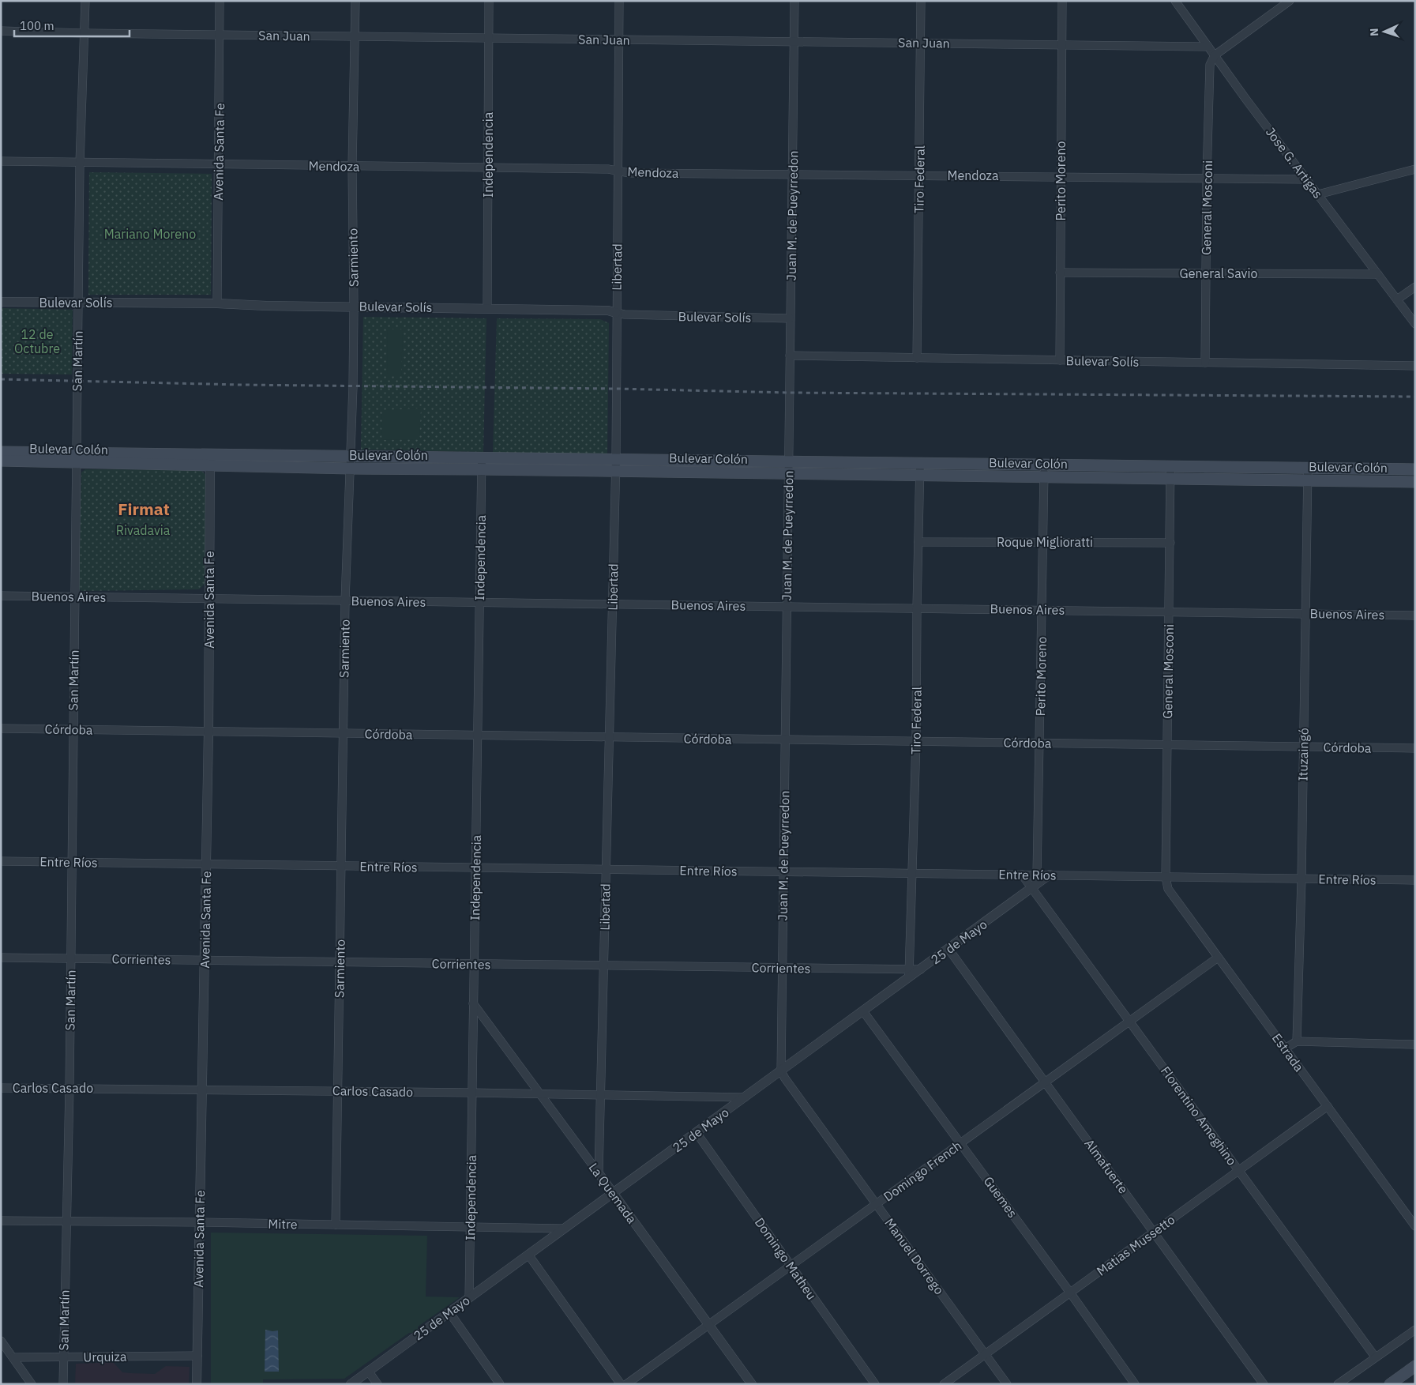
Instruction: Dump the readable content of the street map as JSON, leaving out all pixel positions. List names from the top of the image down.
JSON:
{
  "streets": {
    "main road": ["Bulevar Colón"],
    "street": [
      "San Juan",
      "Avenida Santa Fe",
      "Independencia",
      "Jose G. Artigas",
      "Mendoza",
      "Tiro Federal",
      "Perito Moreno",
      "General Mosconi",
      "Juan M. de Pueyrredon",
      "Sarmiento",
      "Libertad",
      "General Savio",
      "Bulevar Solís",
      "San Martín",
      "Roque Miglioratti",
      "Buenos Aires",
      "Córdoba",
      "Ituzaingó",
      "Entre Ríos",
      "25 de Mayo",
      "Corrientes",
      "Estrada",
      "Carlos Casado",
      "Florentino Ameghino",
      "Almafuerte",
      "Domingo French",
      "La Quemada",
      "Guemes",
      "Mitre",
      "Matias Mussetto",
      "Manuel Dorrego",
      "Domingo Matheu",
      "Urquiza"
    ]
  },
  "crossings": [
    ["San Juan", "Avenida Santa Fe"],
    ["San Juan", "Independencia"],
    ["San Juan", "Jose G. Artigas"],
    ["San Juan", "Tiro Federal"],
    ["San Juan", "Perito Moreno"],
    ["San Juan", "Juan M. de Pueyrredon"],
    ["San Juan", "Sarmiento"],
    ["San Juan", "Libertad"],
    ["San Juan", "San Martín"],
    ["Avenida Santa Fe", "Mendoza"],
    ["Avenida Santa Fe", "Bulevar Solís"],
    ["Avenida Santa Fe", "Bulevar Colón"],
    ["Avenida Santa Fe", "Buenos Aires"],
    ["Avenida Santa Fe", "Córdoba"],
    ["Avenida Santa Fe", "Entre Ríos"],
    ["Avenida Santa Fe", "Corrientes"],
    ["Avenida Santa Fe", "Carlos Casado"],
    ["Avenida Santa Fe", "Mitre"],
    ["Avenida Santa Fe", "Urquiza"],
    ["Independencia", "Mendoza"],
    ["Independencia", "Bulevar Solís"],
    ["Independencia", "Bulevar Colón"],
    ["Independencia", "Buenos Aires"],
    ["Independencia", "Córdoba"],
    ["Independencia", "Entre Ríos"],
    ["Independencia", "25 de Mayo"],
    ["Independencia", "Corrientes"],
    ["Independencia", "Carlos Casado"],
    ["Independencia", "La Quemada"],
    ["Independencia", "Mitre"],
    ["Jose G. Artigas", "Mendoza"],
    ["Jose G. Artigas", "General Mosconi"],
    ["Jose G. Artigas", "General Savio"],
    ["Mendoza", "Tiro Federal"],
    ["Mendoza", "Perito Moreno"],
    ["Mendoza", "General Mosconi"],
    ["Mendoza", "Juan M. de Pueyrredon"],
    ["Mendoza", "Sarmiento"],
    ["Mendoza", "Libertad"],
    ["Mendoza", "San Martín"],
    ["Tiro Federal", "Bulevar Solís"],
    ["Tiro Federal", "Bulevar Colón"],
    ["Tiro Federal", "Roque Miglioratti"],
    ["Tiro Federal", "Buenos Aires"],
    ["Tiro Federal", "Córdoba"],
    ["Tiro Federal", "Entre Ríos"],
    ["Tiro Federal", "25 de Mayo"],
    ["Tiro Federal", "Corrientes"],
    ["Perito Moreno", "General Savio"],
    ["Perito Moreno", "Bulevar Solís"],
    ["Perito Moreno", "Bulevar Colón"],
    ["Perito Moreno", "Roque Miglioratti"],
    ["Perito Moreno", "Buenos Aires"],
    ["Perito Moreno", "Córdoba"],
    ["Perito Moreno", "Entre Ríos"],
    ["Perito Moreno", "25 de Mayo"],
    ["Perito Moreno", "Florentino Ameghino"],
    ["General Mosconi", "General Savio"],
    ["General Mosconi", "Bulevar Solís"],
    ["General Mosconi", "Bulevar Colón"],
    ["General Mosconi", "Roque Miglioratti"],
    ["General Mosconi", "Buenos Aires"],
    ["General Mosconi", "Córdoba"],
    ["General Mosconi", "Entre Ríos"],
    ["General Mosconi", "Estrada"],
    ["Juan M. de Pueyrredon", "Bulevar Solís"],
    ["Juan M. de Pueyrredon", "Bulevar Colón"],
    ["Juan M. de Pueyrredon", "Buenos Aires"],
    ["Juan M. de Pueyrredon", "Córdoba"],
    ["Juan M. de Pueyrredon", "Entre Ríos"],
    ["Juan M. de Pueyrredon", "25 de Mayo"],
    ["Juan M. de Pueyrredon", "Corrientes"],
    ["Juan M. de Pueyrredon", "Manuel Dorrego"],
    ["Sarmiento", "Bulevar Solís"],
    ["Sarmiento", "Bulevar Colón"],
    ["Sarmiento", "Buenos Aires"],
    ["Sarmiento", "Córdoba"],
    ["Sarmiento", "Entre Ríos"],
    ["Sarmiento", "Corrientes"],
    ["Sarmiento", "Carlos Casado"],
    ["Sarmiento", "Mitre"],
    ["Libertad", "Bulevar Solís"],
    ["Libertad", "Bulevar Colón"],
    ["Libertad", "Buenos Aires"],
    ["Libertad", "Córdoba"],
    ["Libertad", "Entre Ríos"],
    ["Libertad", "Corrientes"],
    ["Libertad", "Carlos Casado"],
    ["Libertad", "La Quemada"],
    ["Bulevar Solís", "San Martín"],
    ["San Martín", "Bulevar Colón"],
    ["San Martín", "Buenos Aires"],
    ["San Martín", "Córdoba"],
    ["San Martín", "Entre Ríos"],
    ["San Martín", "Corrientes"],
    ["San Martín", "Carlos Casado"],
    ["San Martín", "Mitre"],
    ["San Martín", "Urquiza"],
    ["Bulevar Colón", "Ituzaingó"],
    ["Buenos Aires", "Ituzaingó"],
    ["Córdoba", "Ituzaingó"],
    ["Ituzaingó", "Entre Ríos"],
    ["Entre Ríos", "25 de Mayo"],
    ["Entre Ríos", "Estrada"],
    ["Entre Ríos", "Florentino Ameghino"],
    ["25 de Mayo", "Corrientes"],
    ["25 de Mayo", "Carlos Casado"],
    ["25 de Mayo", "Florentino Ameghino"],
    ["25 de Mayo", "Almafuerte"],
    ["25 de Mayo", "La Quemada"],
    ["25 de Mayo", "Guemes"],
    ["25 de Mayo", "Mitre"],
    ["25 de Mayo", "Manuel Dorrego"],
    ["25 de Mayo", "Domingo Matheu"],
    ["Estrada", "Domingo French"],
    ["Estrada", "Matias Mussetto"],
    ["Carlos Casado", "La Quemada"],
    ["Florentino Ameghino", "Domingo French"],
    ["Florentino Ameghino", "Matias Mussetto"],
    ["Almafuerte", "Domingo French"],
    ["Almafuerte", "Matias Mussetto"],
    ["Domingo French", "La Quemada"],
    ["Domingo French", "Guemes"],
    ["Domingo French", "Manuel Dorrego"],
    ["Domingo French", "Domingo Matheu"],
    ["Guemes", "Matias Mussetto"],
    ["Matias Mussetto", "Manuel Dorrego"]
  ],
  "districts": ["Firmat"],
  "parks": ["Mariano Moreno", "12 de Octubre", "Rivadavia"],
  "scale_bar": "100 m",
  "north": "left"
}
